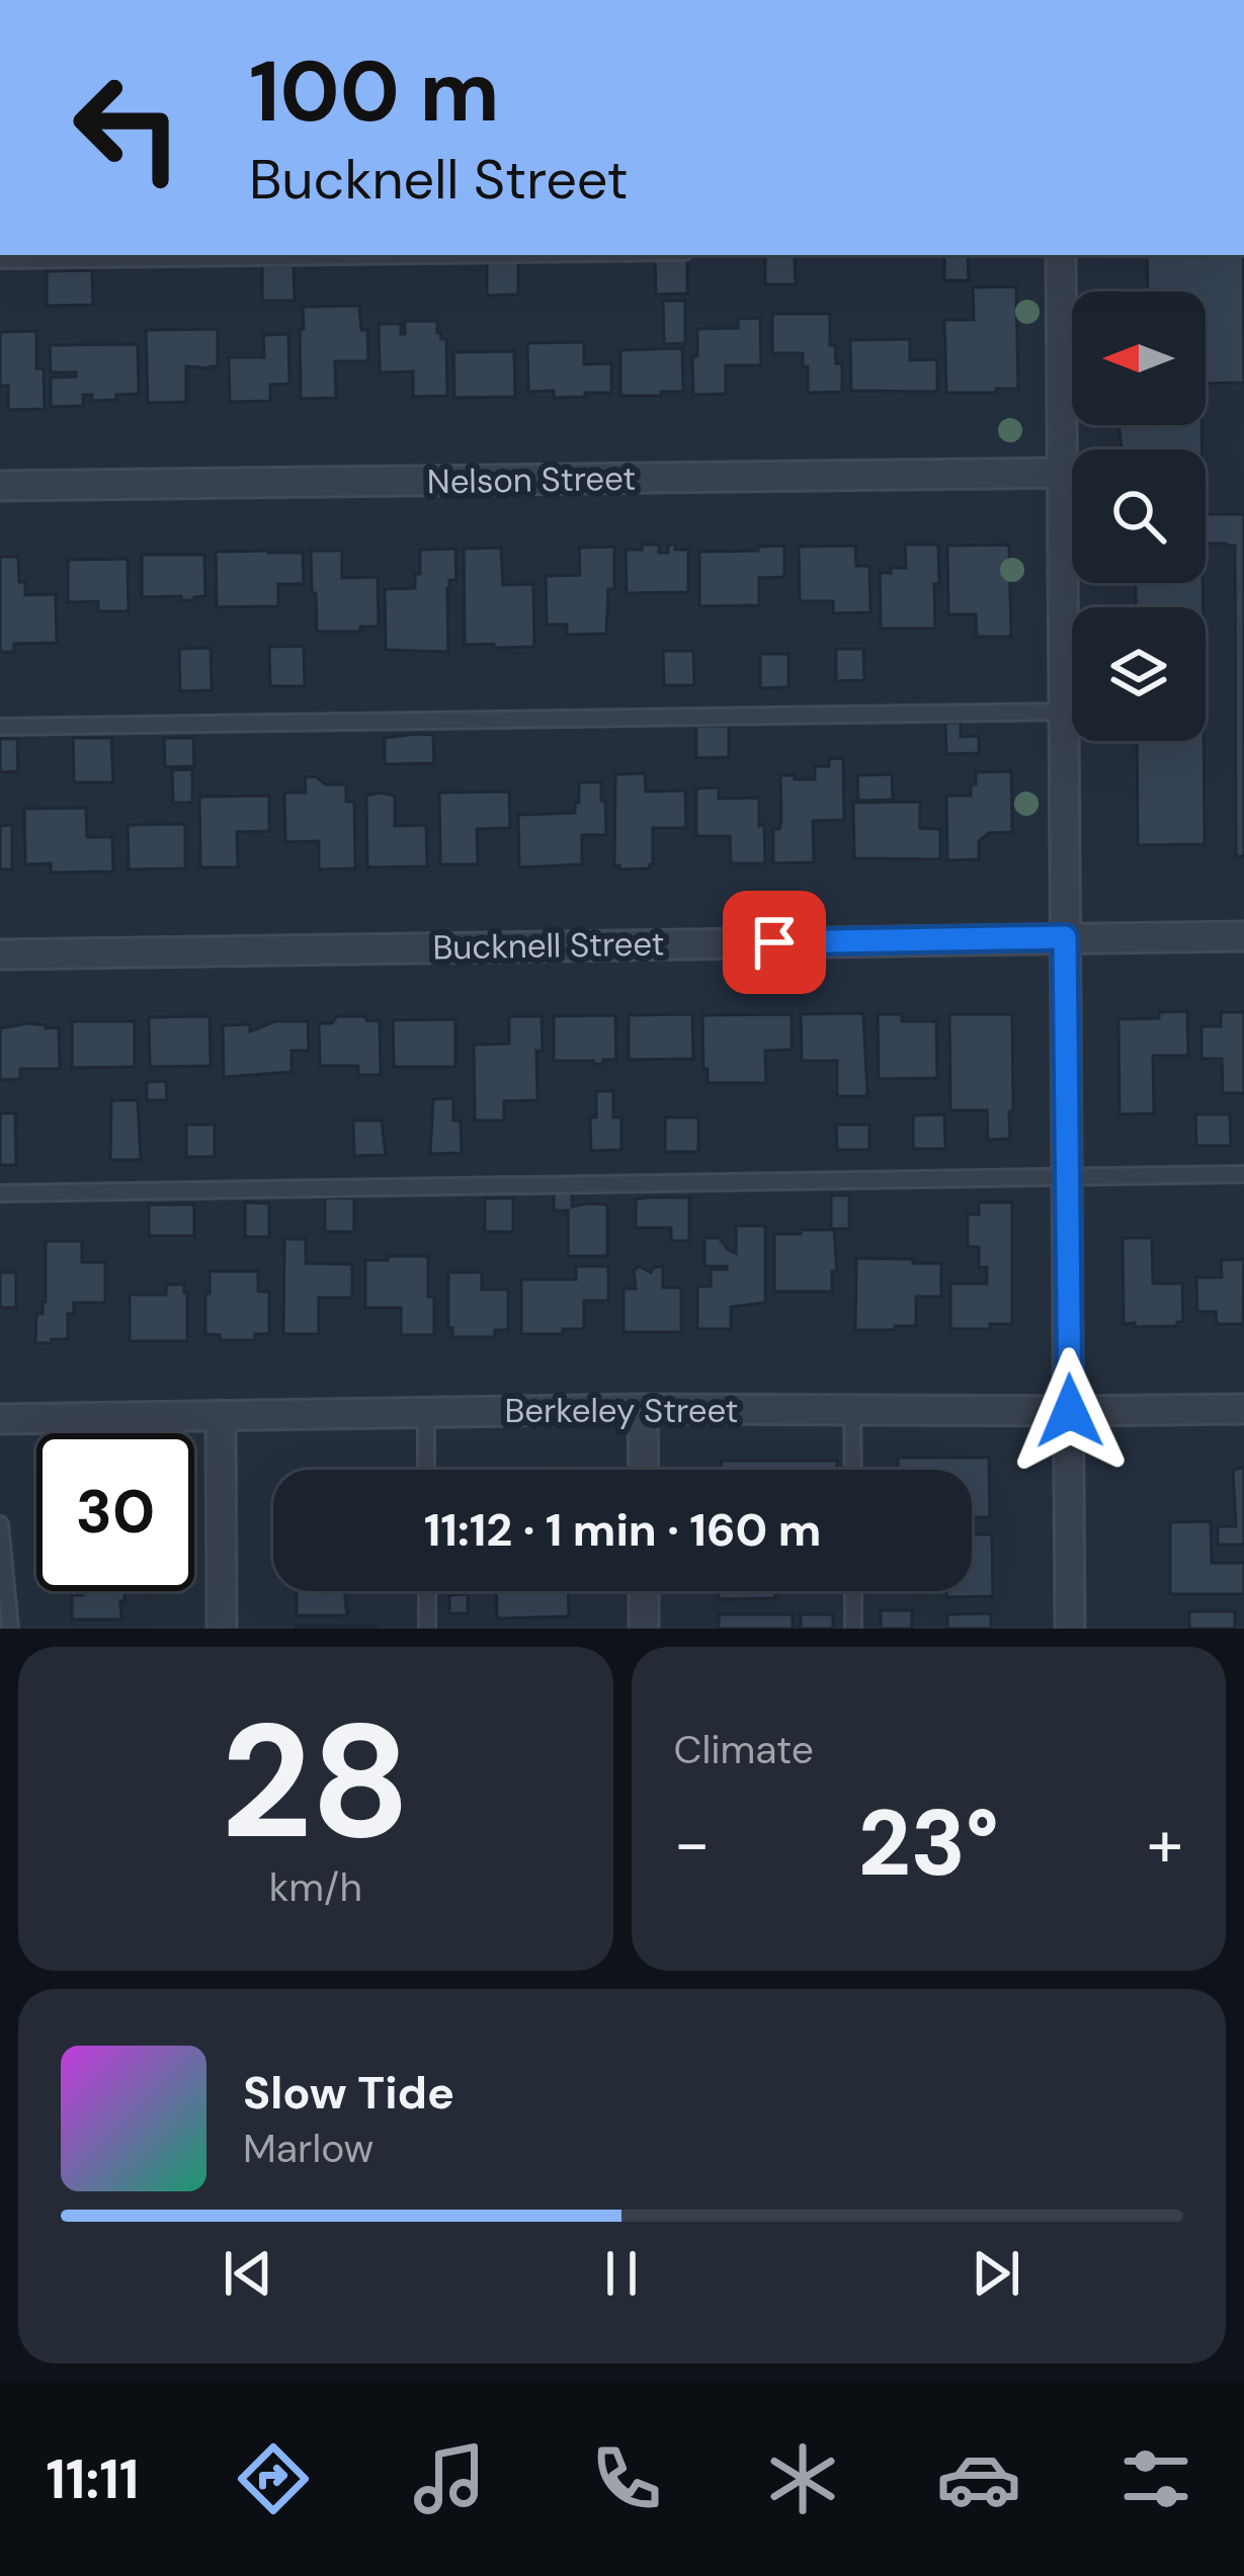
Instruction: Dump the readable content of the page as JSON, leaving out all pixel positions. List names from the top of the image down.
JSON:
{
  "streets": {
    "street": ["Nelson Street", "Bucknell Street", "Berkeley Street"]
  },
  "north": "left",
  "page": {
    "turn": ["100 m", "Bucknell Street"],
    "limit": "30",
    "trip": "11:12 · 1 min · 160 m",
    "tile": [
      ["28", "km/h"],
      "Climate"
    ],
    "heat": ["−", "23°", "+"],
    "song": ["Slow Tide", "Marlow"],
    "tabs": "11:11"
  }
}
